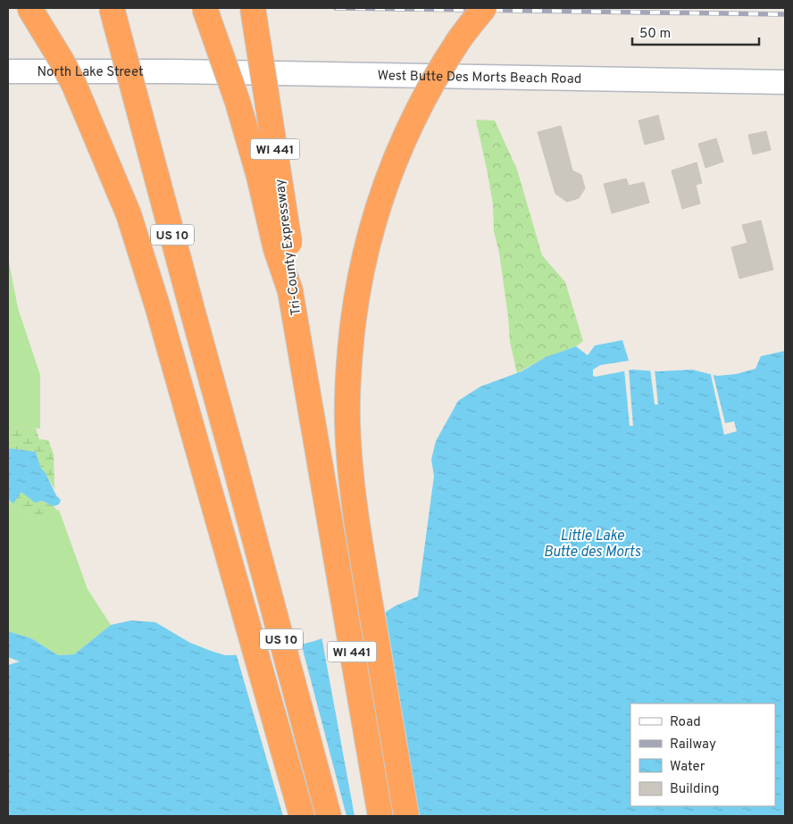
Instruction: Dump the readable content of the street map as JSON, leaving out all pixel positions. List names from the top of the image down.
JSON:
{
  "streets": {
    "highway": ["WI 441", "US 10", "Tri-County Expressway"],
    "street": ["North Lake Street", "West Butte Des Morts Beach Road"]
  },
  "crossings": [
    ["North Lake Street", "West Butte Des Morts Beach Road"]
  ],
  "water": ["Little Lake Butte des Morts"],
  "legend": [
    "Road",
    "Railway",
    "Water",
    "Building"
  ],
  "scale_bar": "50 m"
}
